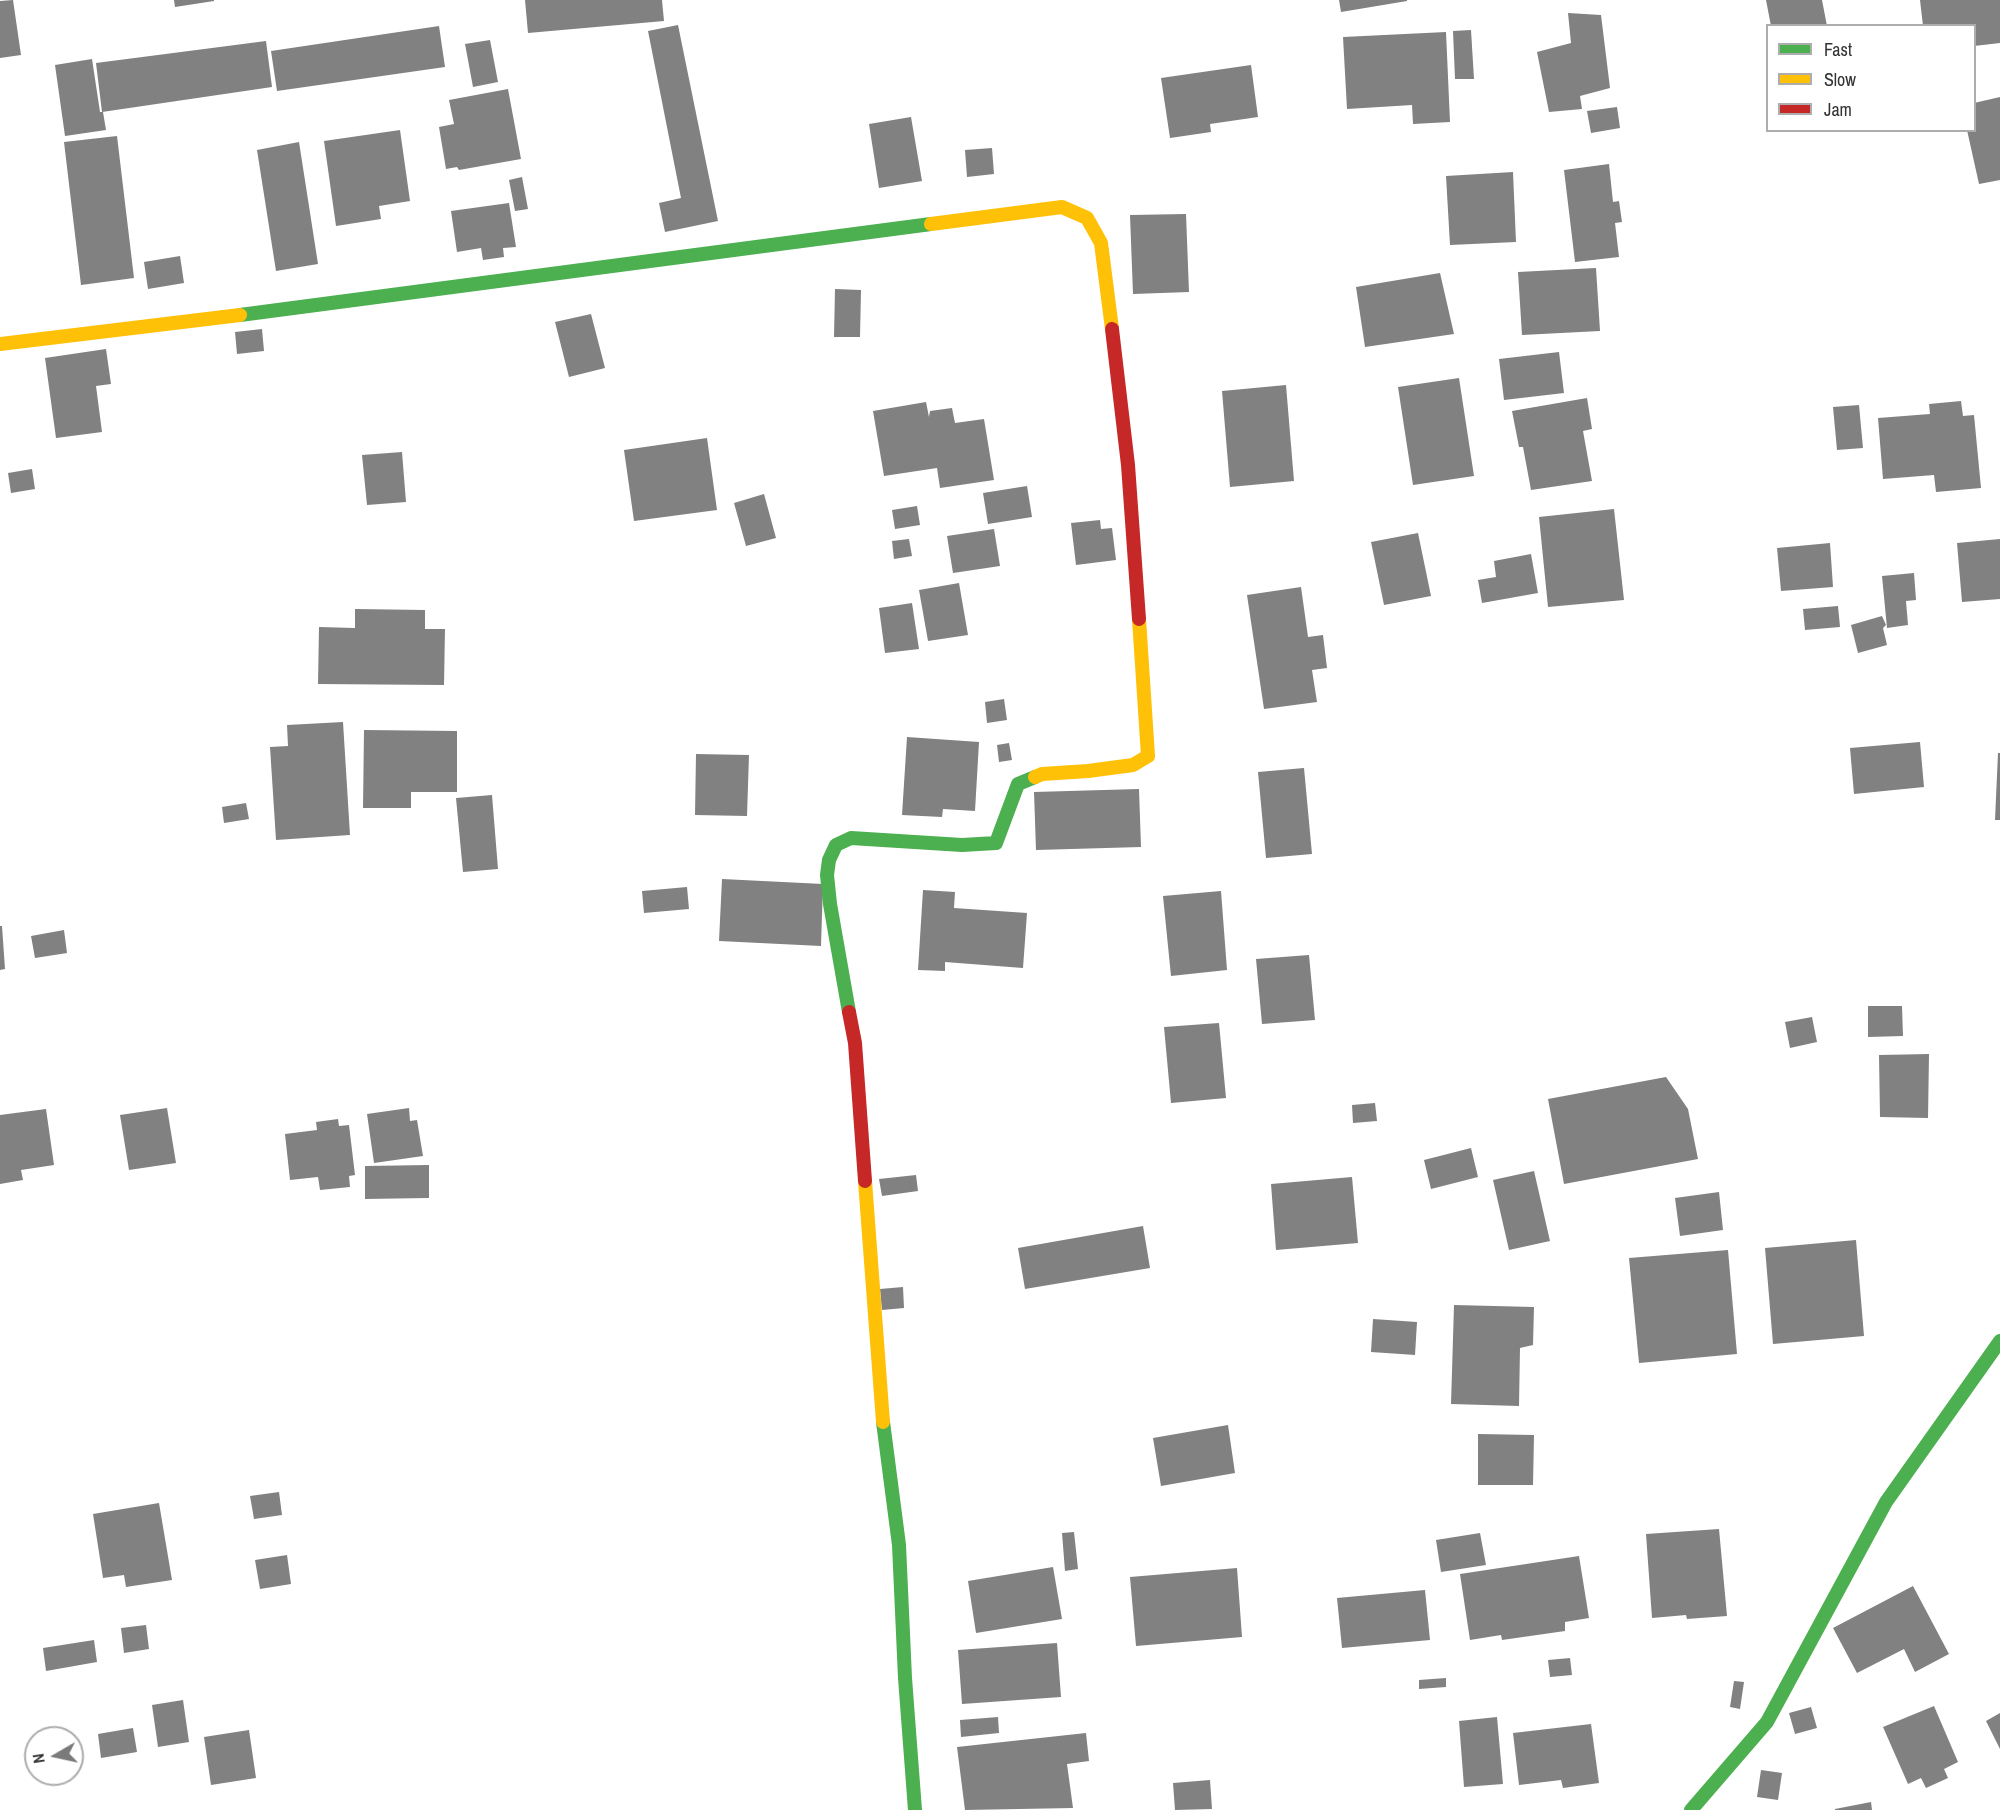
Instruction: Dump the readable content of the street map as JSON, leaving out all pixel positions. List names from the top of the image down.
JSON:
{
  "legend": ["Fast", "Slow", "Jam"],
  "north": "left"
}
